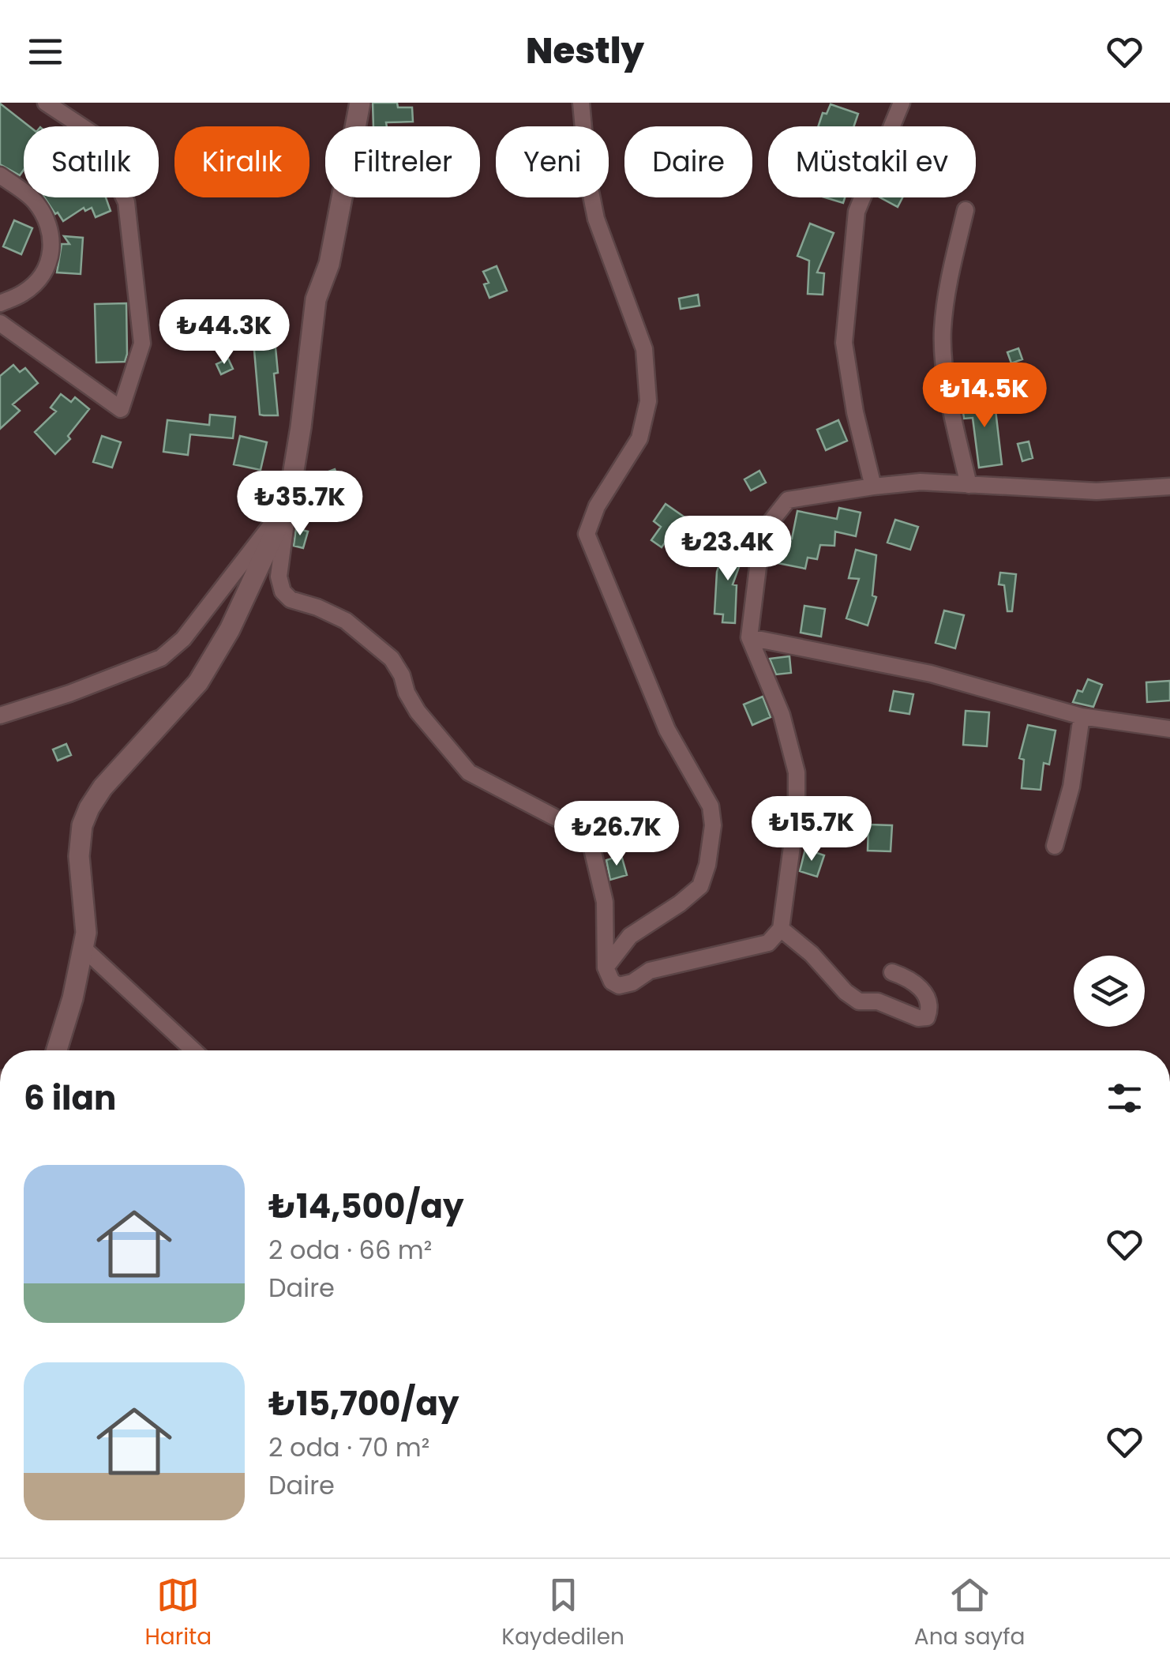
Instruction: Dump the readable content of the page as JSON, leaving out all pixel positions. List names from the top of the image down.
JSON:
{
  "page": {
    "header": "Nestly",
    "chip": [
      "Satılık",
      "Kiralık",
      "Filtreler",
      "Yeni",
      "Daire",
      "Müstakil ev"
    ],
    "price": [
      "₺44.3K",
      "₺14.5K",
      "₺35.7K",
      "₺23.4K",
      "₺15.7K",
      "₺26.7K"
    ],
    "heading": "6 ilan",
    "list": [
      {
        "name": "₺14,500/ay",
        "note": "2 oda · 66 m² · Daire"
      },
      {
        "name": "₺15,700/ay",
        "note": "2 oda · 70 m² · Daire"
      }
    ],
    "tabs": ["Harita", "Kaydedilen", "Ana sayfa"]
  }
}
